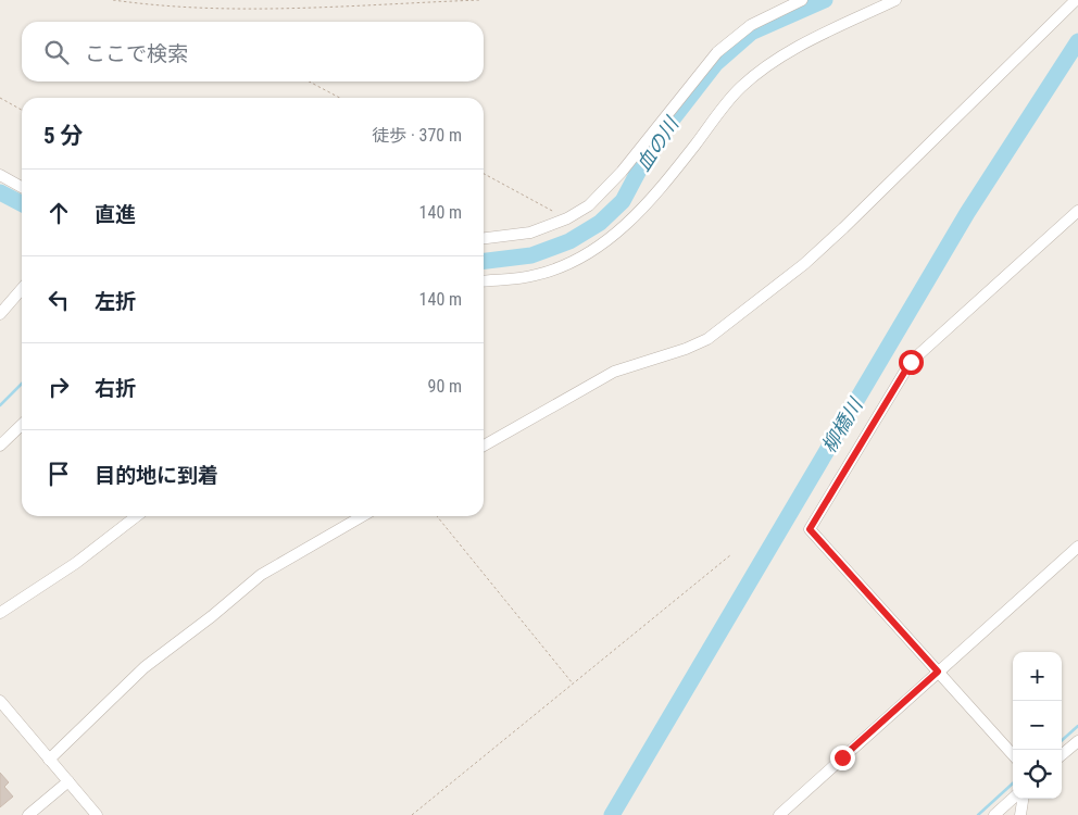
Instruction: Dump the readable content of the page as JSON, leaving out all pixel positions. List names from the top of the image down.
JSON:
{
  "water": ["血の川", "柳橋川"],
  "page": {
    "search": "ここで検索",
    "heading": ["5 分", "徒歩 · 370 m"],
    "list": [
      ["直進", "140 m"],
      ["左折", "140 m"],
      ["右折", "90 m"],
      "目的地に到着"
    ],
    "map_buttons": ["+", "−"]
  }
}
